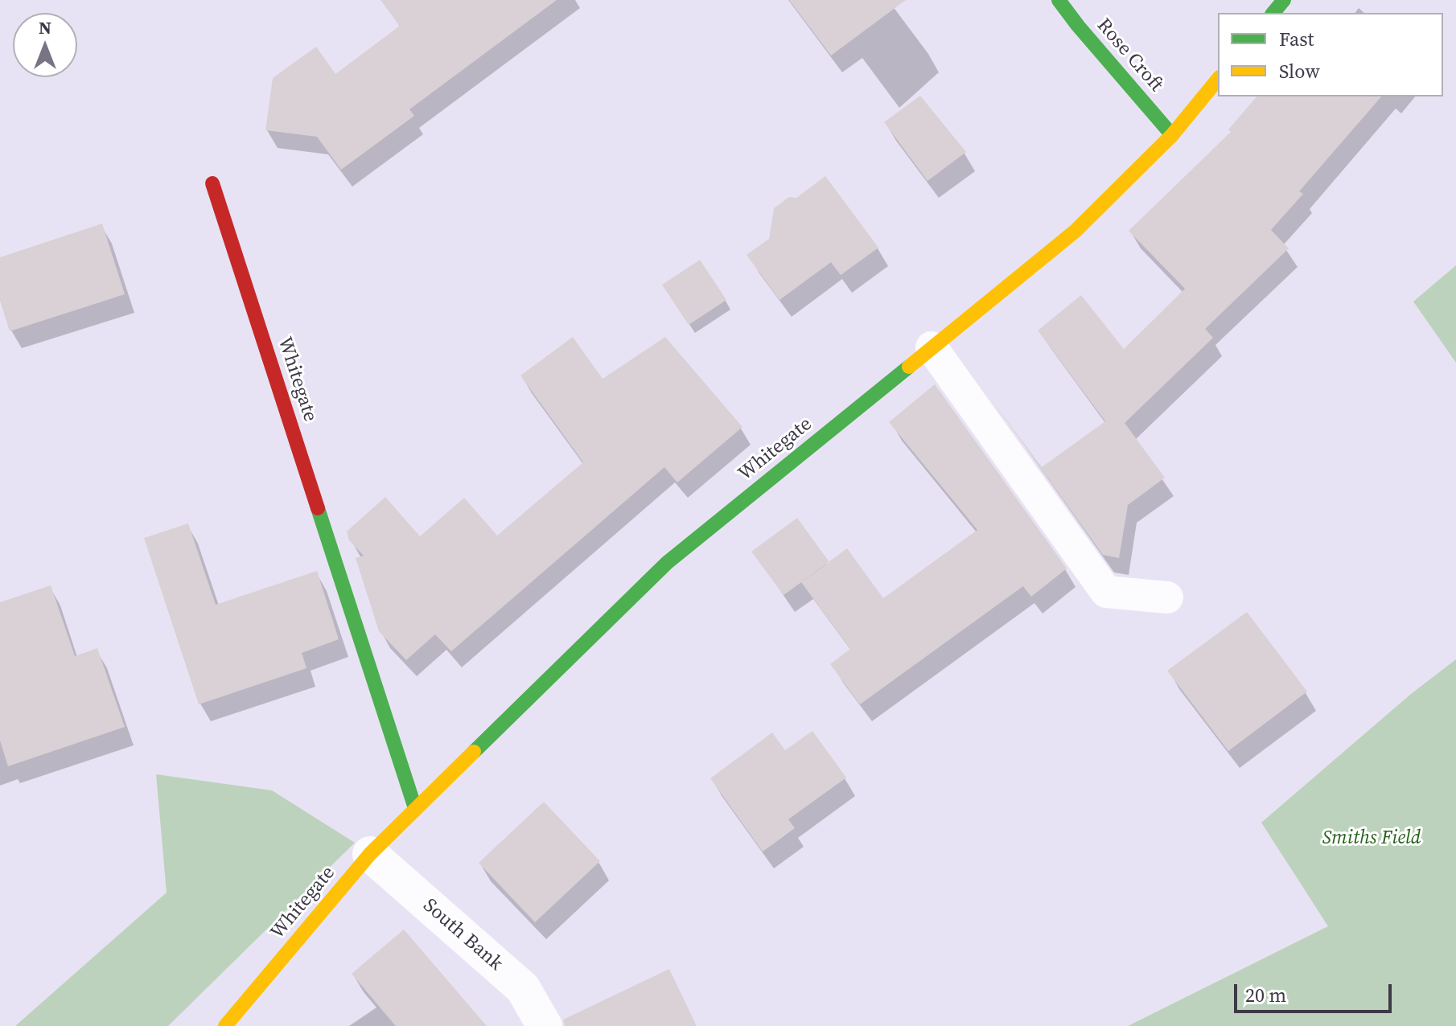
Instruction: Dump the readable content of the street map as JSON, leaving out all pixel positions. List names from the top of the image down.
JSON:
{
  "streets": {
    "street": ["Rose Croft", "Whitegate", "South Bank"]
  },
  "crossings": [
    ["Rose Croft", "Whitegate"],
    ["Whitegate", "South Bank"]
  ],
  "parks": ["Smiths Field"],
  "legend": ["Fast", "Slow"],
  "scale_bar": "20 m",
  "north": "top"
}
